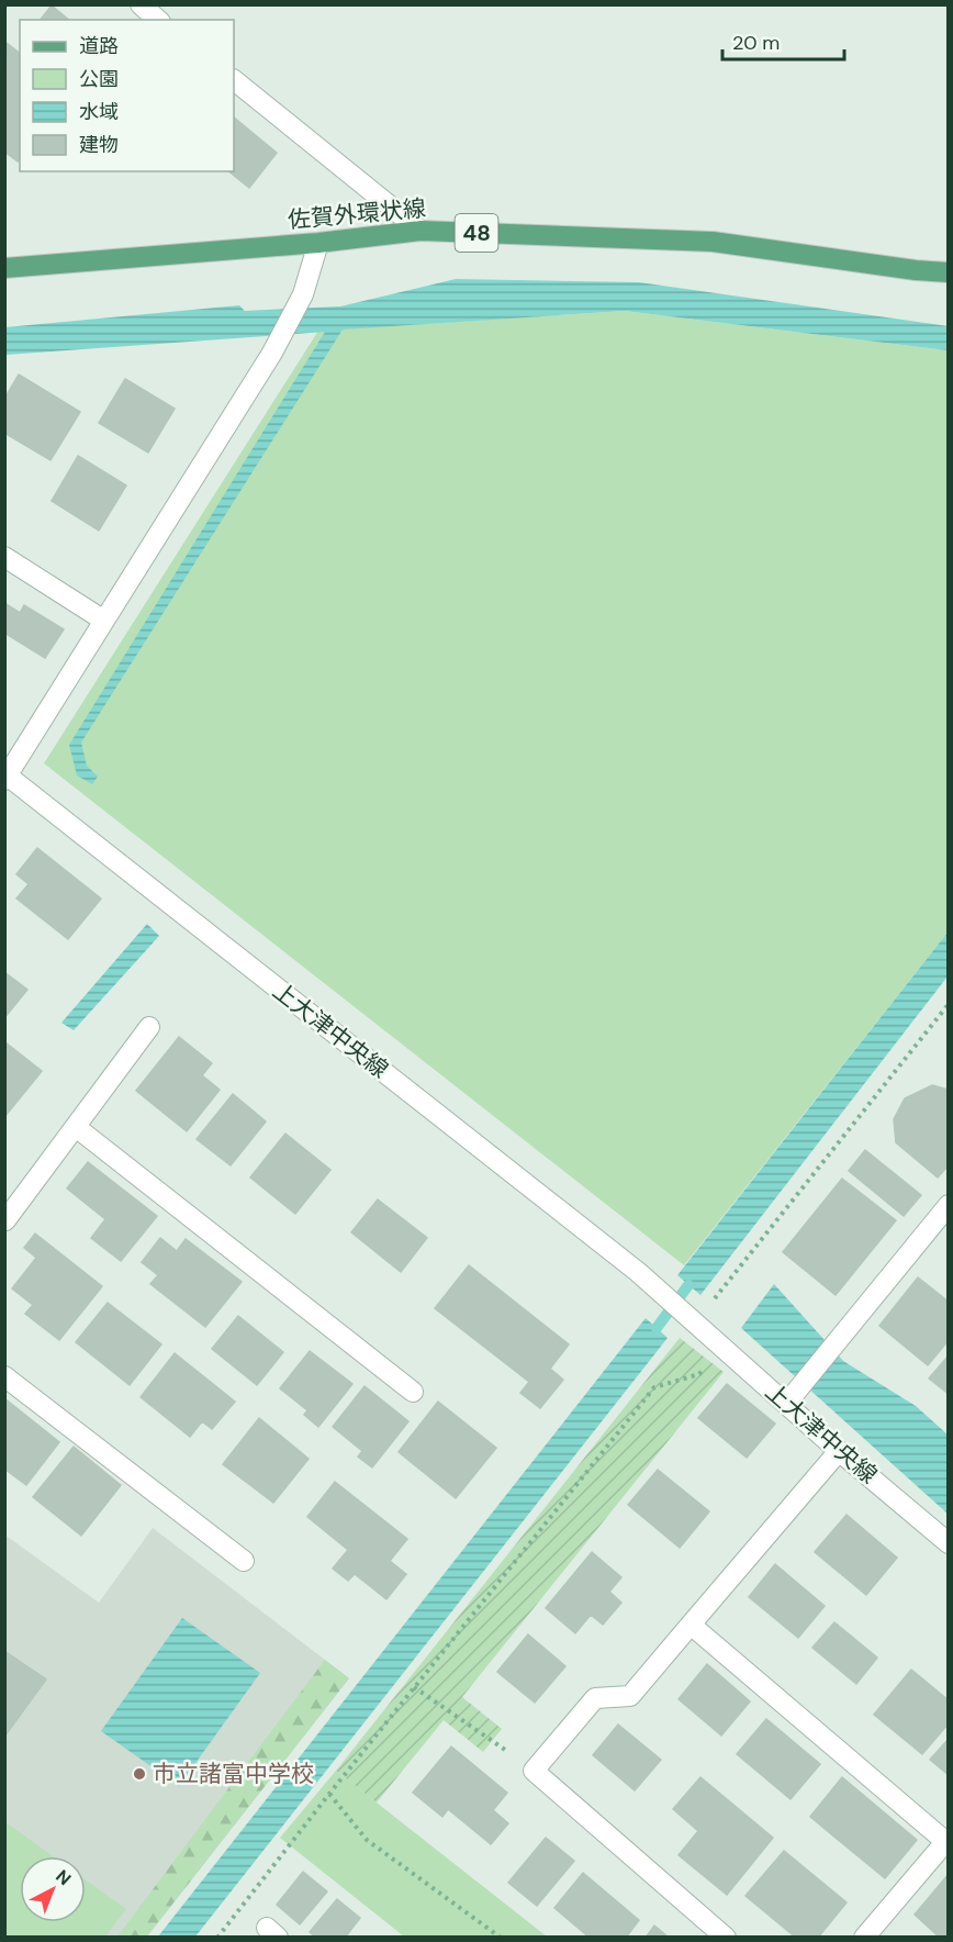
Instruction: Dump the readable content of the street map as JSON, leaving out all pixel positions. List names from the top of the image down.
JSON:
{
  "streets": {
    "main road": ["佐賀外環状線", "48"],
    "street": ["上大津中央線"]
  },
  "places": ["市立諸富中学校"],
  "legend": [
    "道路",
    "公園",
    "水域",
    "建物"
  ],
  "scale_bar": "20 m",
  "north": "top right"
}
